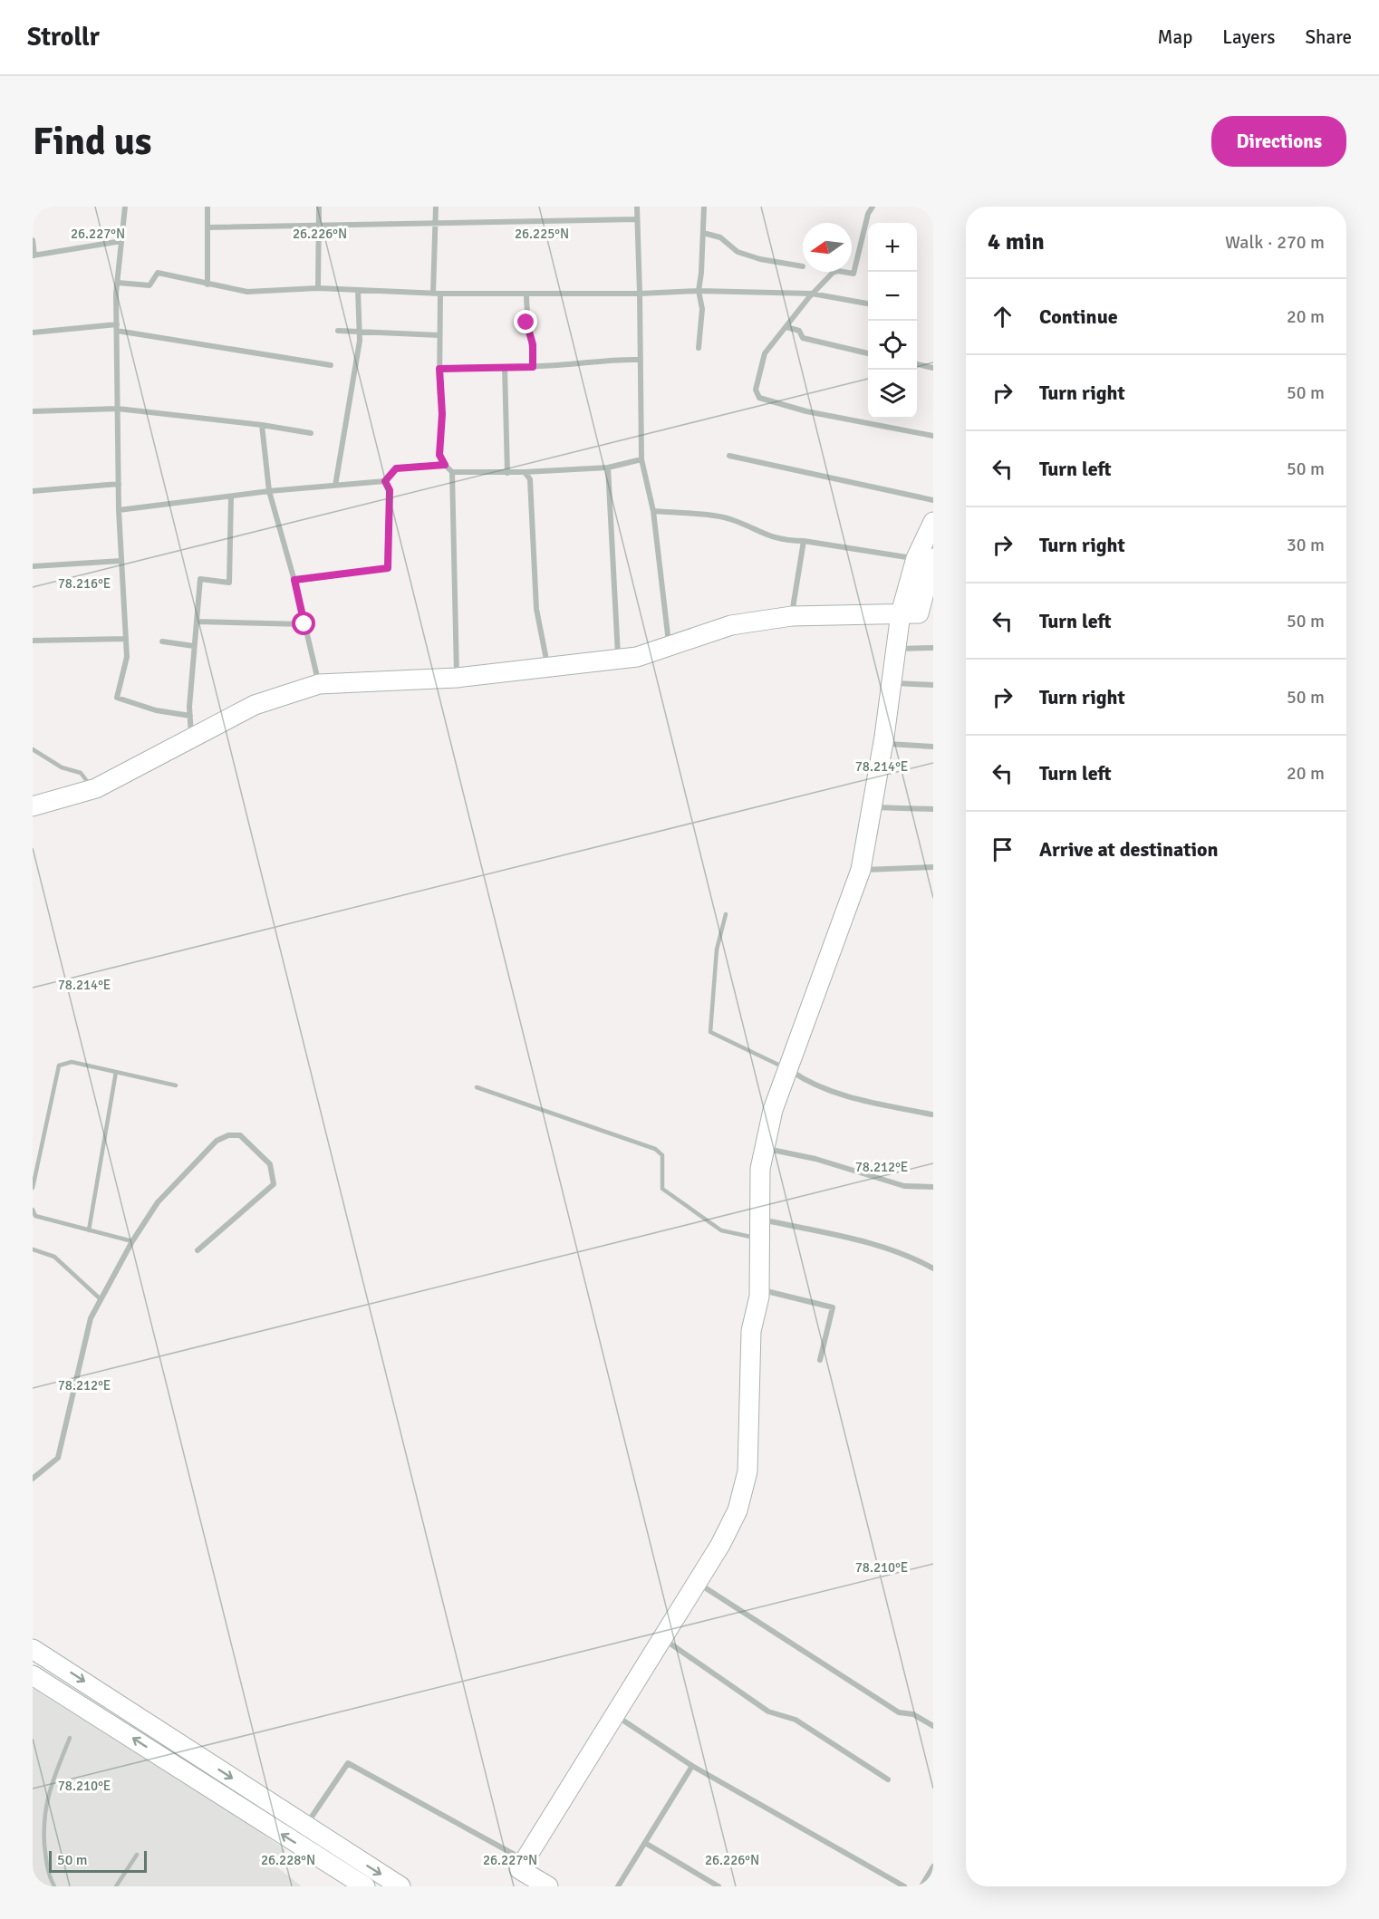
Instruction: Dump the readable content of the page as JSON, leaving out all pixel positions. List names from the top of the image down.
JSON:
{
  "scale_bar": "50 m",
  "north": "left",
  "page": {
    "header": "Strollr",
    "nav": ["Map", "Layers", "Share"],
    "buttons": "Directions",
    "title": "Find us",
    "heading": ["4 min", "Walk · 270 m"],
    "map_buttons": ["+", "−"],
    "list": [
      ["Continue", "20 m"],
      ["Turn right", "50 m"],
      ["Turn left", "50 m"],
      ["Turn right", "30 m"],
      ["Turn left", "50 m"],
      ["Turn right", "50 m"],
      ["Turn left", "20 m"],
      "Arrive at destination"
    ],
    "scale": "50 m"
  },
  "coordinates": [
    "26.225°N",
    "26.227°N",
    "26.226°N",
    "78.216°E",
    "78.214°E",
    "78.212°E",
    "78.210°E",
    "26.228°N"
  ]
}
